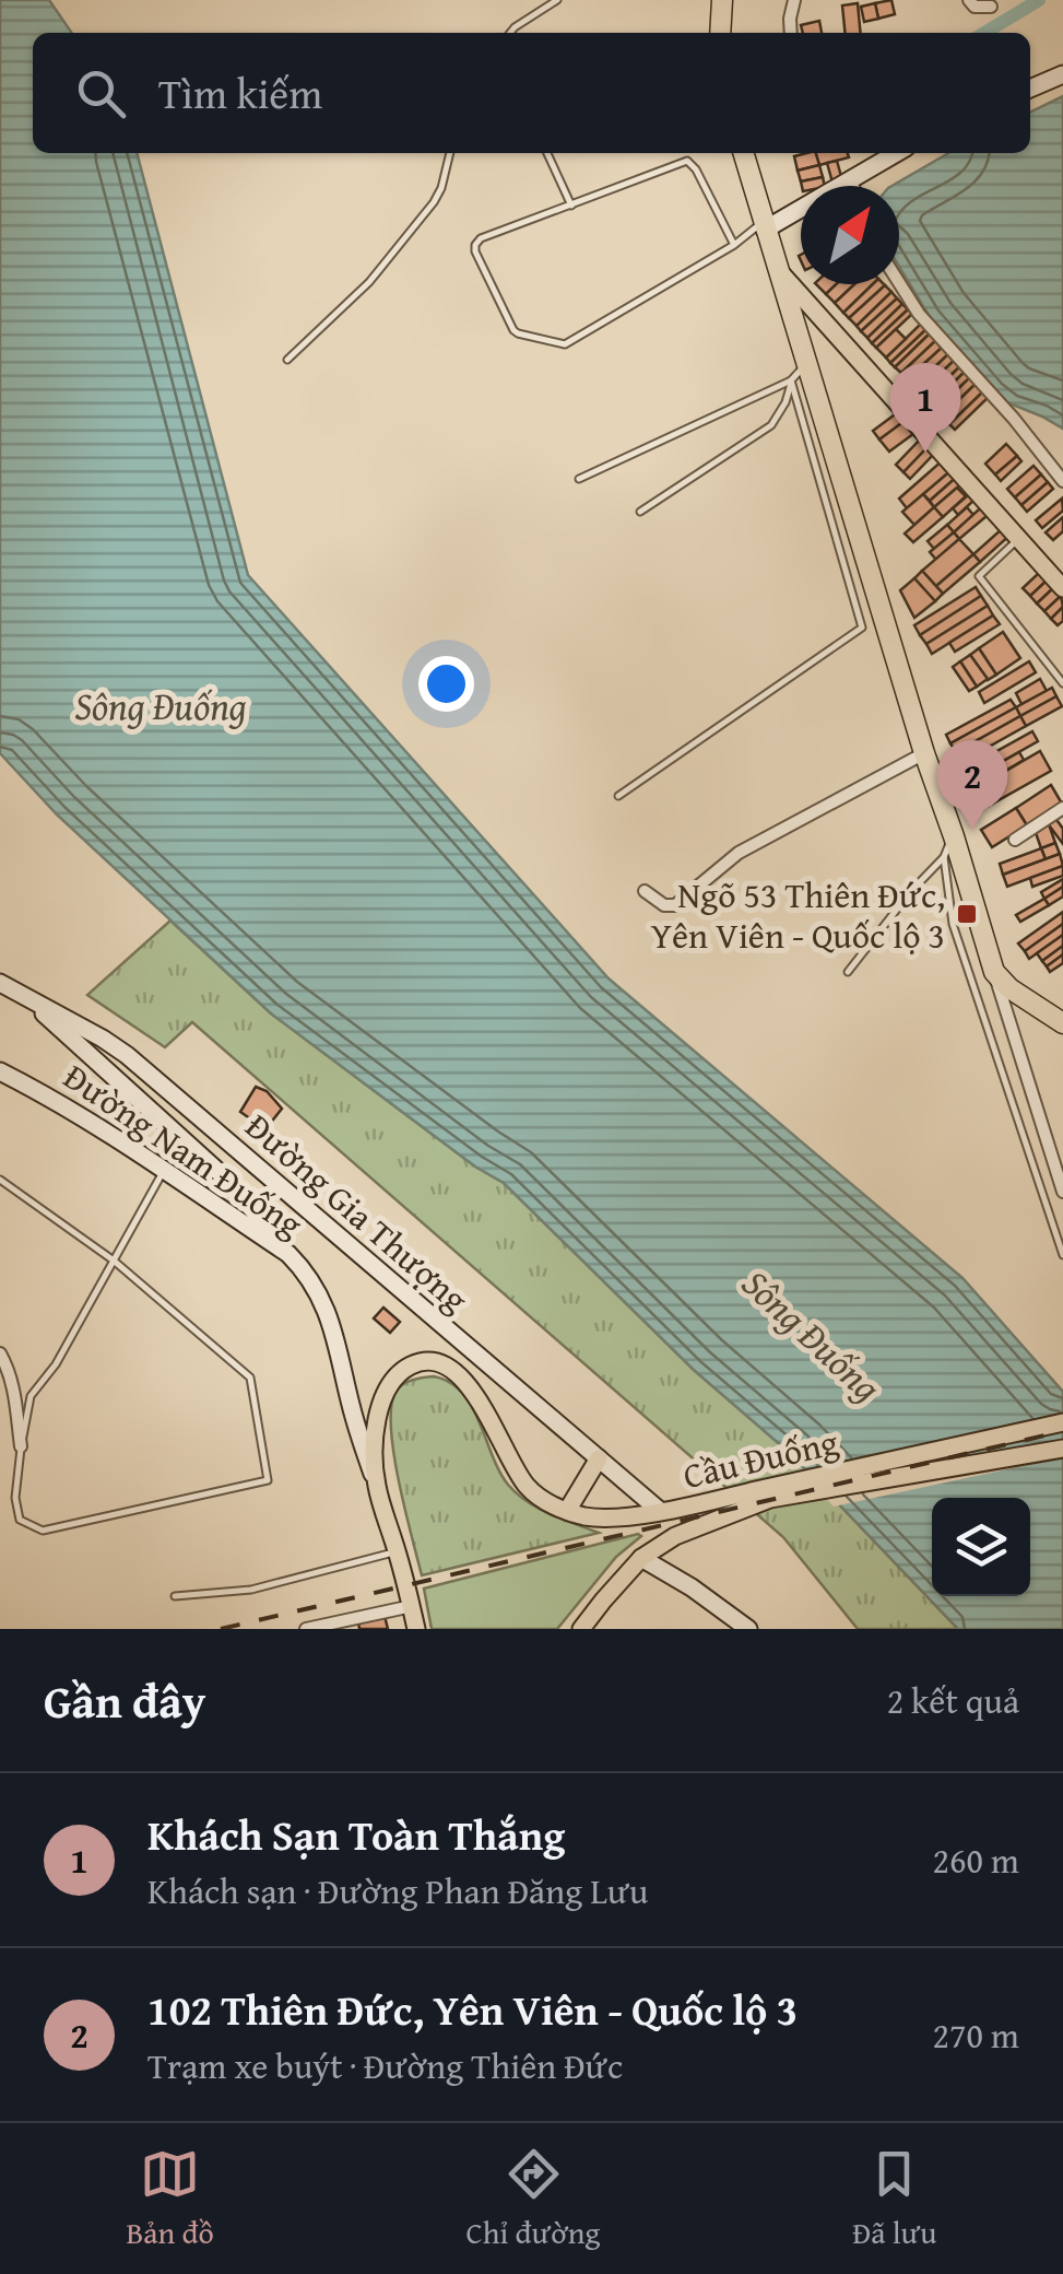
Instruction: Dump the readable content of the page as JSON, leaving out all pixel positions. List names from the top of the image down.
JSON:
{
  "streets": {
    "main road": ["Đường Nam Đuống", "Đường Gia Thượng", "Cầu Đuống"]
  },
  "crossings": [
    ["Đường Gia Thượng", "Cầu Đuống"]
  ],
  "water": ["Sông Đuống"],
  "places": {
    "transit": ["Ngõ 53 Thiên Đức, Yên Viên - Quốc lộ 3"]
  },
  "north": "top right",
  "page": {
    "search": "Tìm kiếm",
    "pins": ["1", "2"],
    "heading": ["Gần đây", "2 kết quả"],
    "list": [
      {
        "mark": "1",
        "name": "Khách Sạn Toàn Thắng",
        "note": "Khách sạn · Đường Phan Đăng Lưu",
        "value": "260 m"
      },
      {
        "mark": "2",
        "name": "102 Thiên Đức, Yên Viên - Quốc lộ 3",
        "note": "Trạm xe buýt · Đường Thiên Đức",
        "value": "270 m"
      }
    ],
    "nav": ["Bản đồ", "Chỉ đường", "Đã lưu"]
  }
}
